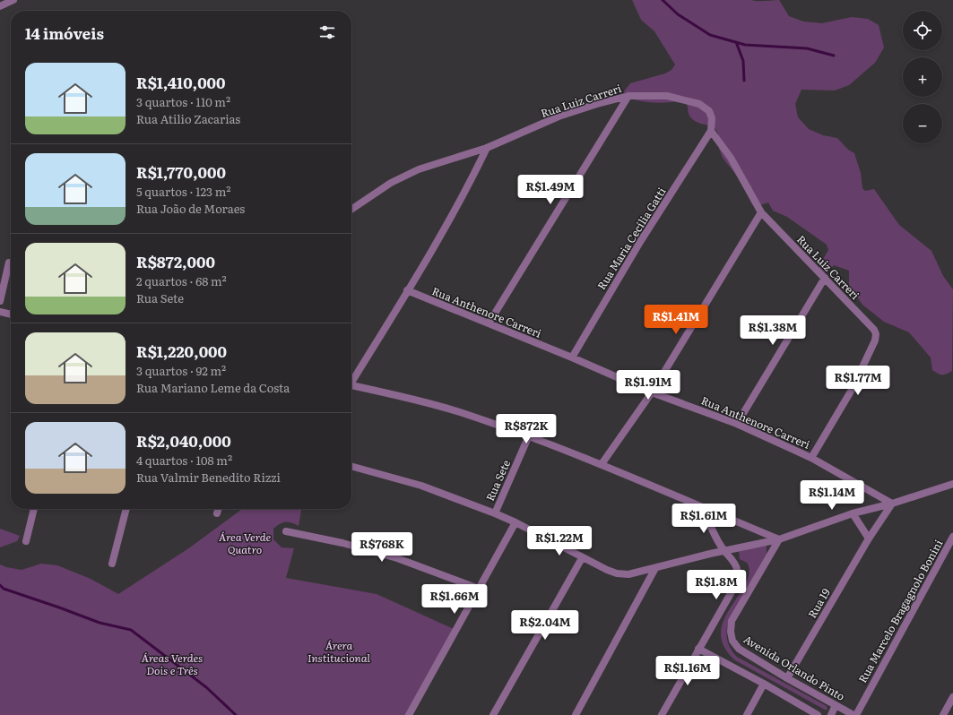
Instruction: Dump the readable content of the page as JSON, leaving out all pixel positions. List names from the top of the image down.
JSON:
{
  "streets": {
    "street": [
      "Rua Luiz Carreri",
      "Rua Maria Cecília Gatti",
      "Rua Anthenore Carreri",
      "Rua Sete",
      "Rua 19",
      "Rua Marcelo Bragagnolo Bonini",
      "Avenida Orlando Pinto"
    ]
  },
  "crossings": [
    ["Rua Luiz Carreri", "Rua Maria Cecília Gatti"],
    ["Rua Luiz Carreri", "Rua Anthenore Carreri"],
    ["Rua Maria Cecília Gatti", "Rua Anthenore Carreri"],
    ["Rua Anthenore Carreri", "Rua 19"],
    ["Rua 19", "Avenida Orlando Pinto"],
    ["Rua Marcelo Bragagnolo Bonini", "Avenida Orlando Pinto"]
  ],
  "parks": ["Área Verde Quatro", "Árera Institucional", "Áreas Verdes Dois e Três"],
  "page": {
    "map_buttons": ["+", "−"],
    "heading": "14 imóveis",
    "list": [
      {
        "name": "R$1,410,000",
        "note": "3 quartos · 110 m² · Rua Atilio Zacarias"
      },
      {
        "name": "R$1,770,000",
        "note": "5 quartos · 123 m² · Rua João de Moraes"
      },
      {
        "name": "R$872,000",
        "note": "2 quartos · 68 m² · Rua Sete"
      },
      {
        "name": "R$1,220,000",
        "note": "3 quartos · 92 m² · Rua Mariano Leme da Costa"
      },
      {
        "name": "R$2,040,000",
        "note": "4 quartos · 108 m² · Rua Valmir Benedito Rizzi"
      }
    ],
    "price": [
      "R$1.49M",
      "R$1.41M",
      "R$1.38M",
      "R$1.77M",
      "R$1.91M",
      "R$872K",
      "R$1.14M",
      "R$1.61M",
      "R$1.22M",
      "R$768K",
      "R$1.8M",
      "R$1.66M",
      "R$2.04M",
      "R$1.16M"
    ]
  }
}
